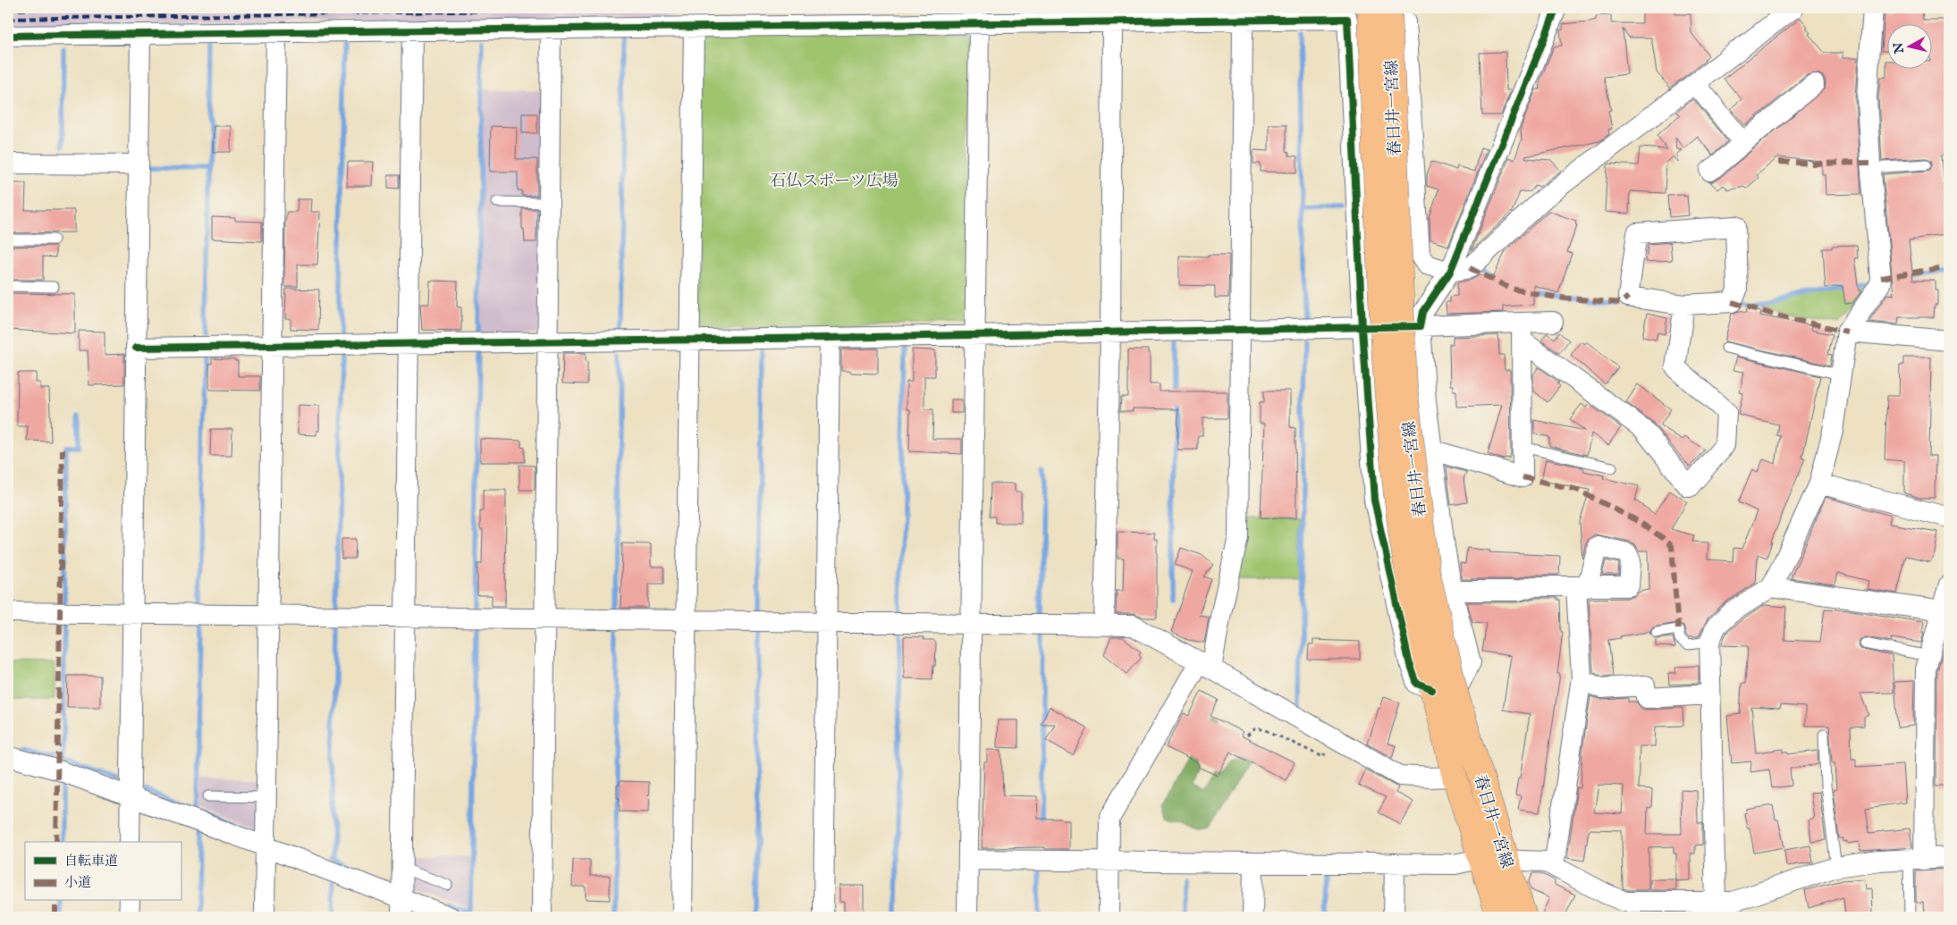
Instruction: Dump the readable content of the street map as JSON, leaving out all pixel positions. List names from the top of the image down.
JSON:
{
  "streets": {
    "main road": ["春日井一宮線"]
  },
  "parks": ["石仏スポーツ広場"],
  "legend": ["自転車道", "小道"],
  "north": "left"
}
